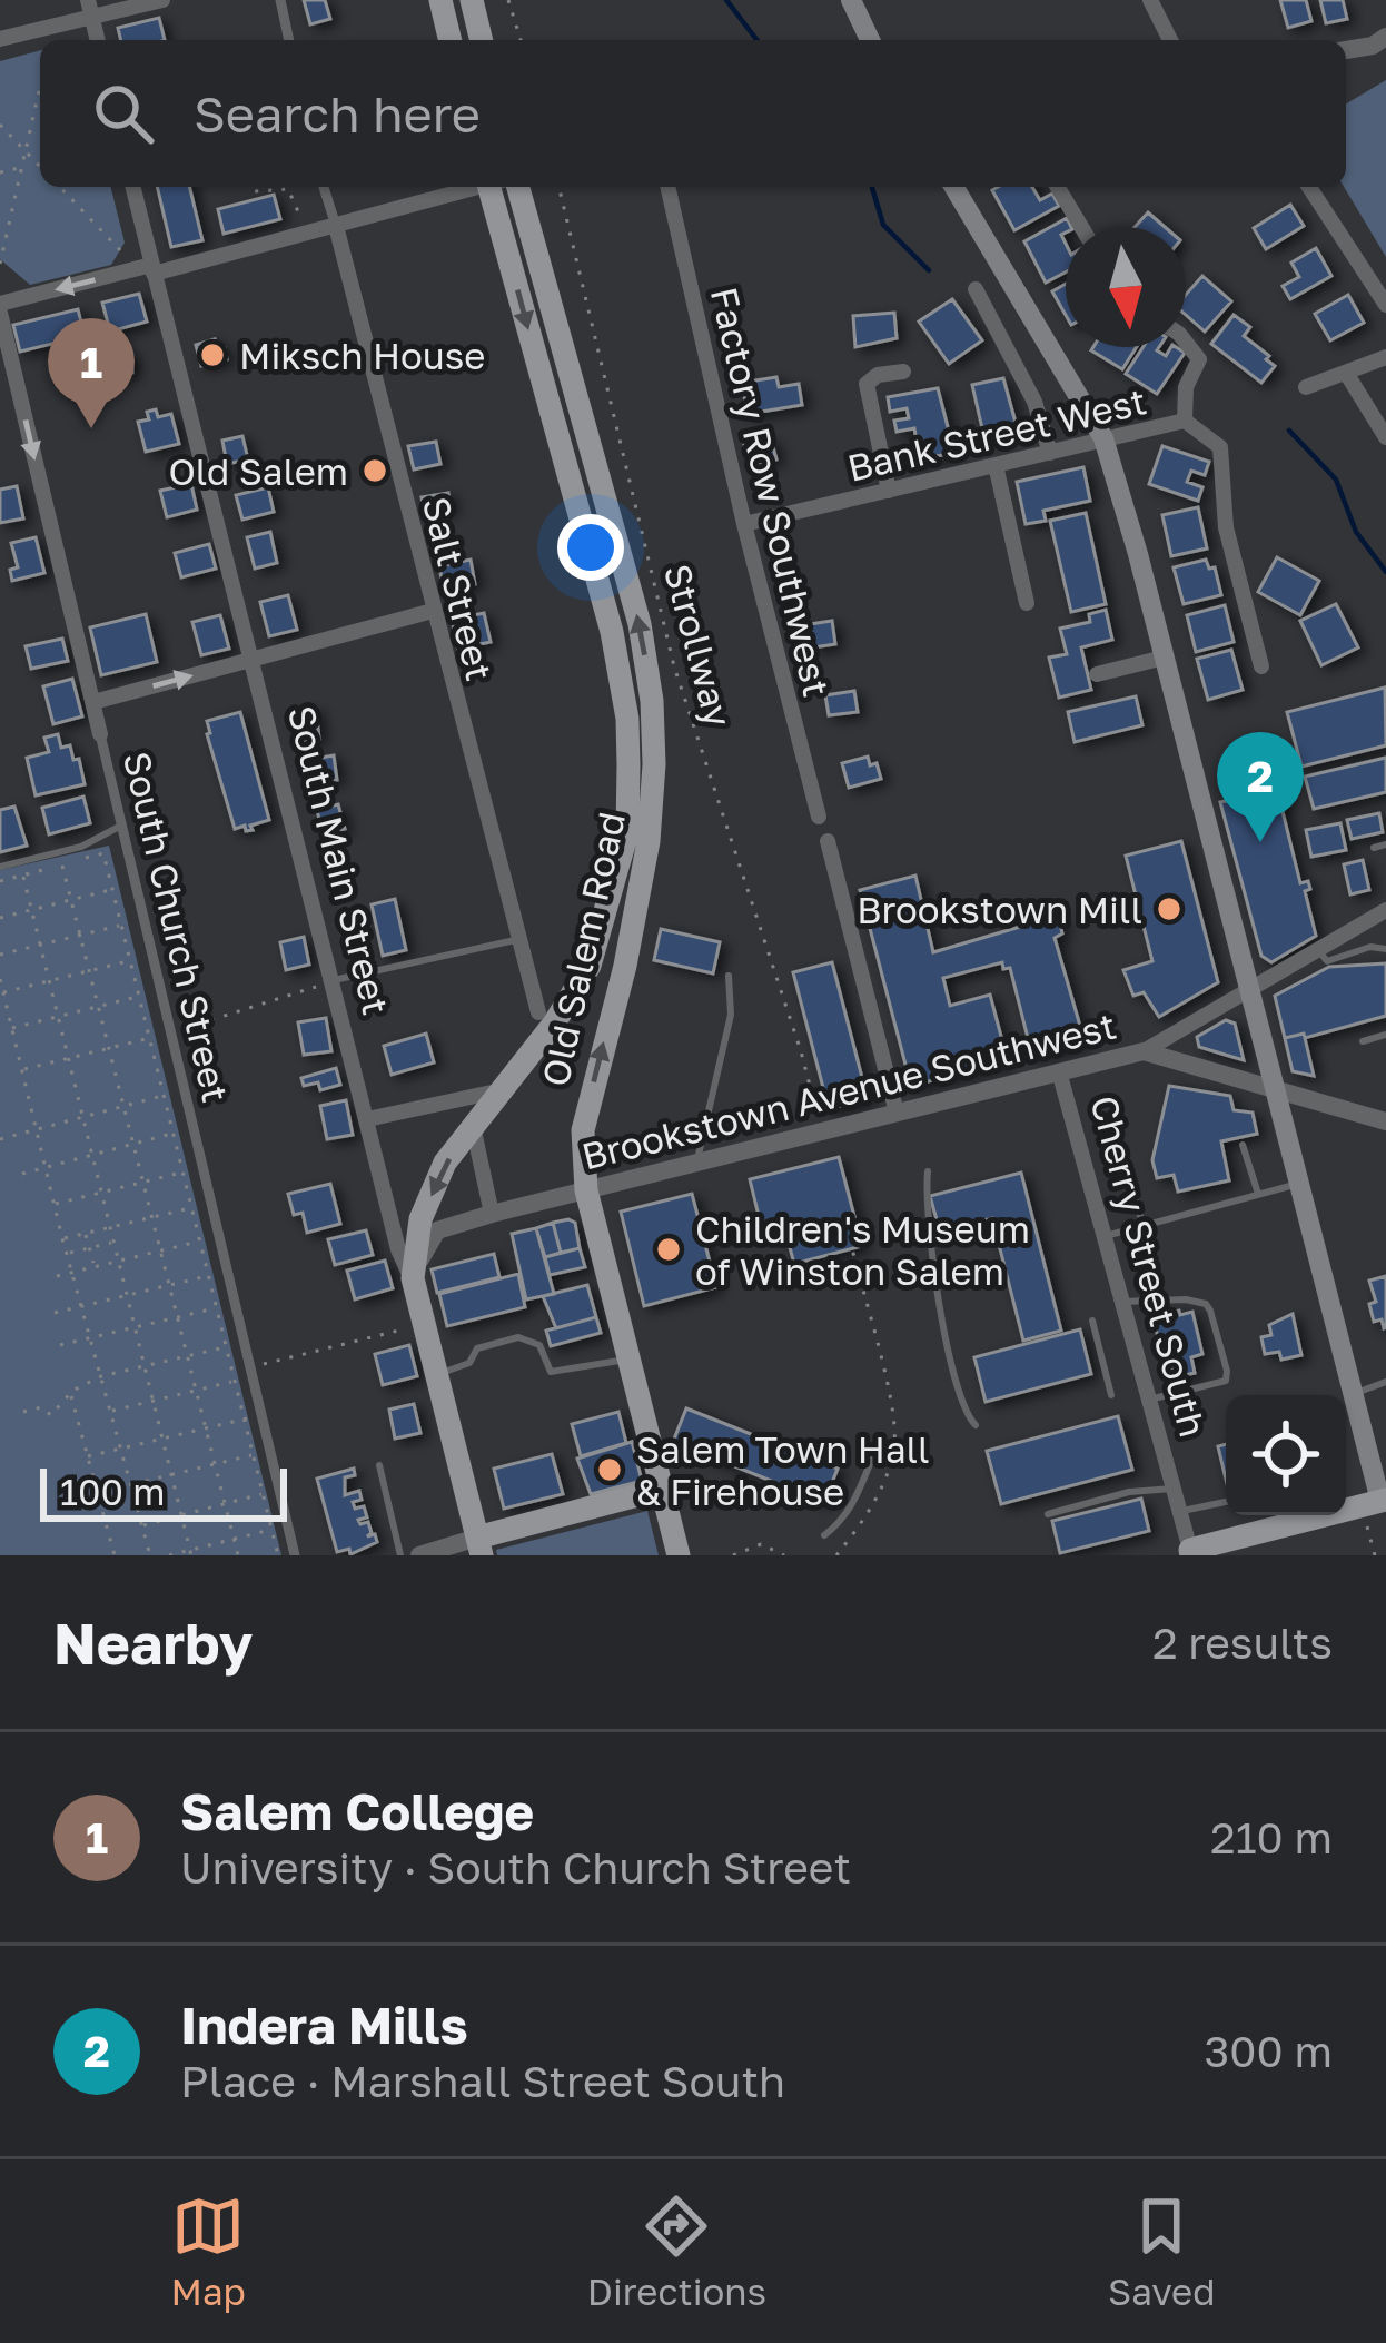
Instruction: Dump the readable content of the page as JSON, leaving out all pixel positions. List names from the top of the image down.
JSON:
{
  "streets": {
    "main road": ["South Main Street", "Old Salem Road"],
    "street": [
      "Bank Street West",
      "Factory Row Southwest",
      "Salt Street",
      "South Church Street",
      "Brookstown Avenue Southwest",
      "Cherry Street South"
    ],
    "path": ["Strollway"]
  },
  "crossings": [
    ["Bank Street West", "Factory Row Southwest"],
    ["South Main Street", "Old Salem Road"],
    ["South Main Street", "Brookstown Avenue Southwest"],
    ["Old Salem Road", "Brookstown Avenue Southwest"],
    ["Brookstown Avenue Southwest", "Cherry Street South"]
  ],
  "places": [
    "Miksch House",
    "Old Salem",
    "Brookstown Mill",
    "Children's Museum of Winston Salem",
    "Salem Town Hall & Firehouse"
  ],
  "scale_bar": "100 m",
  "north": "bottom",
  "page": {
    "search": "Search here",
    "pins": ["1", "2"],
    "scale": "100 m",
    "heading": ["Nearby", "2 results"],
    "list": [
      {
        "mark": "1",
        "name": "Salem College",
        "note": "University · South Church Street",
        "value": "210 m"
      },
      {
        "mark": "2",
        "name": "Indera Mills",
        "note": "Place · Marshall Street South",
        "value": "300 m"
      }
    ],
    "nav": ["Map", "Directions", "Saved"]
  }
}
